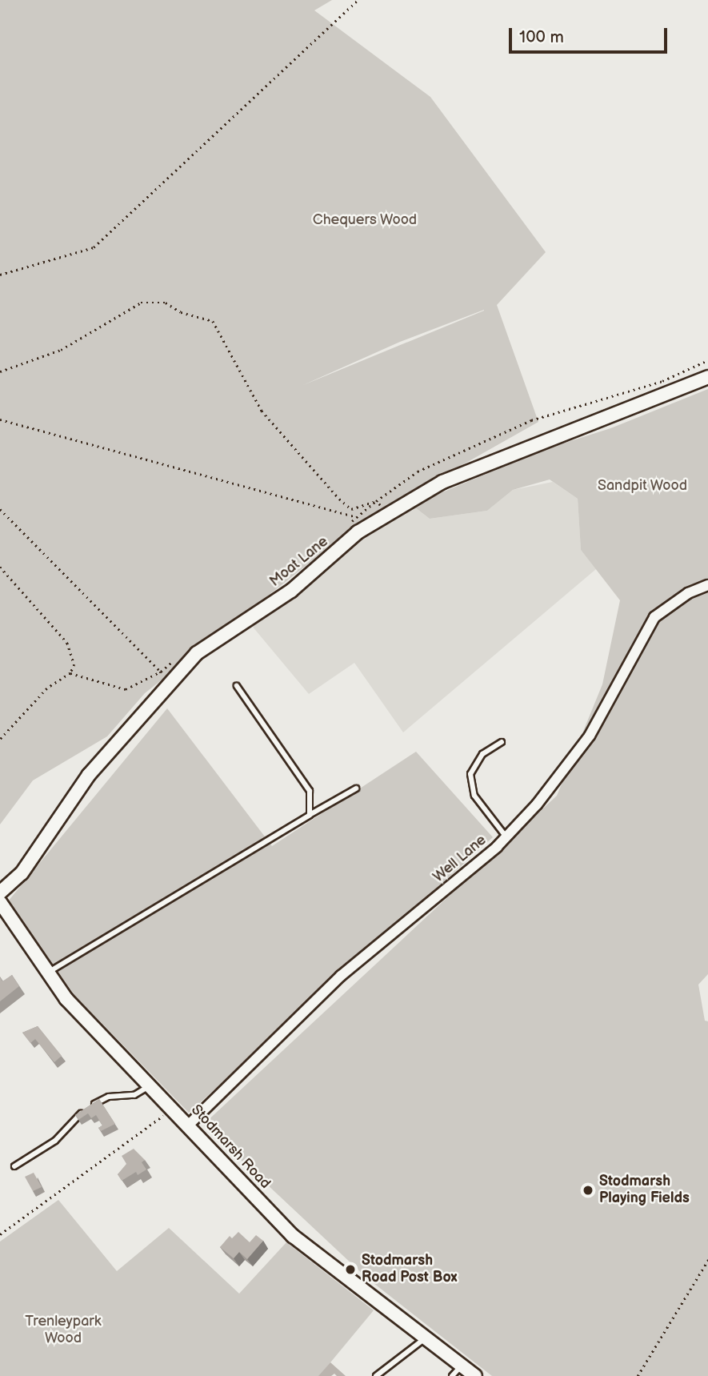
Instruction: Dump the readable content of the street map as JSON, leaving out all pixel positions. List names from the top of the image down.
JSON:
{
  "streets": {
    "street": ["Moat Lane", "Well Lane", "Stodmarsh Road"]
  },
  "crossings": [
    ["Well Lane", "Stodmarsh Road"]
  ],
  "parks": ["Chequers Wood", "Sandpit Wood", "Trenleypark Wood"],
  "places": ["Stodmarsh Playing Fields", "Stodmarsh Road Post Box"],
  "scale_bar": "100 m"
}
